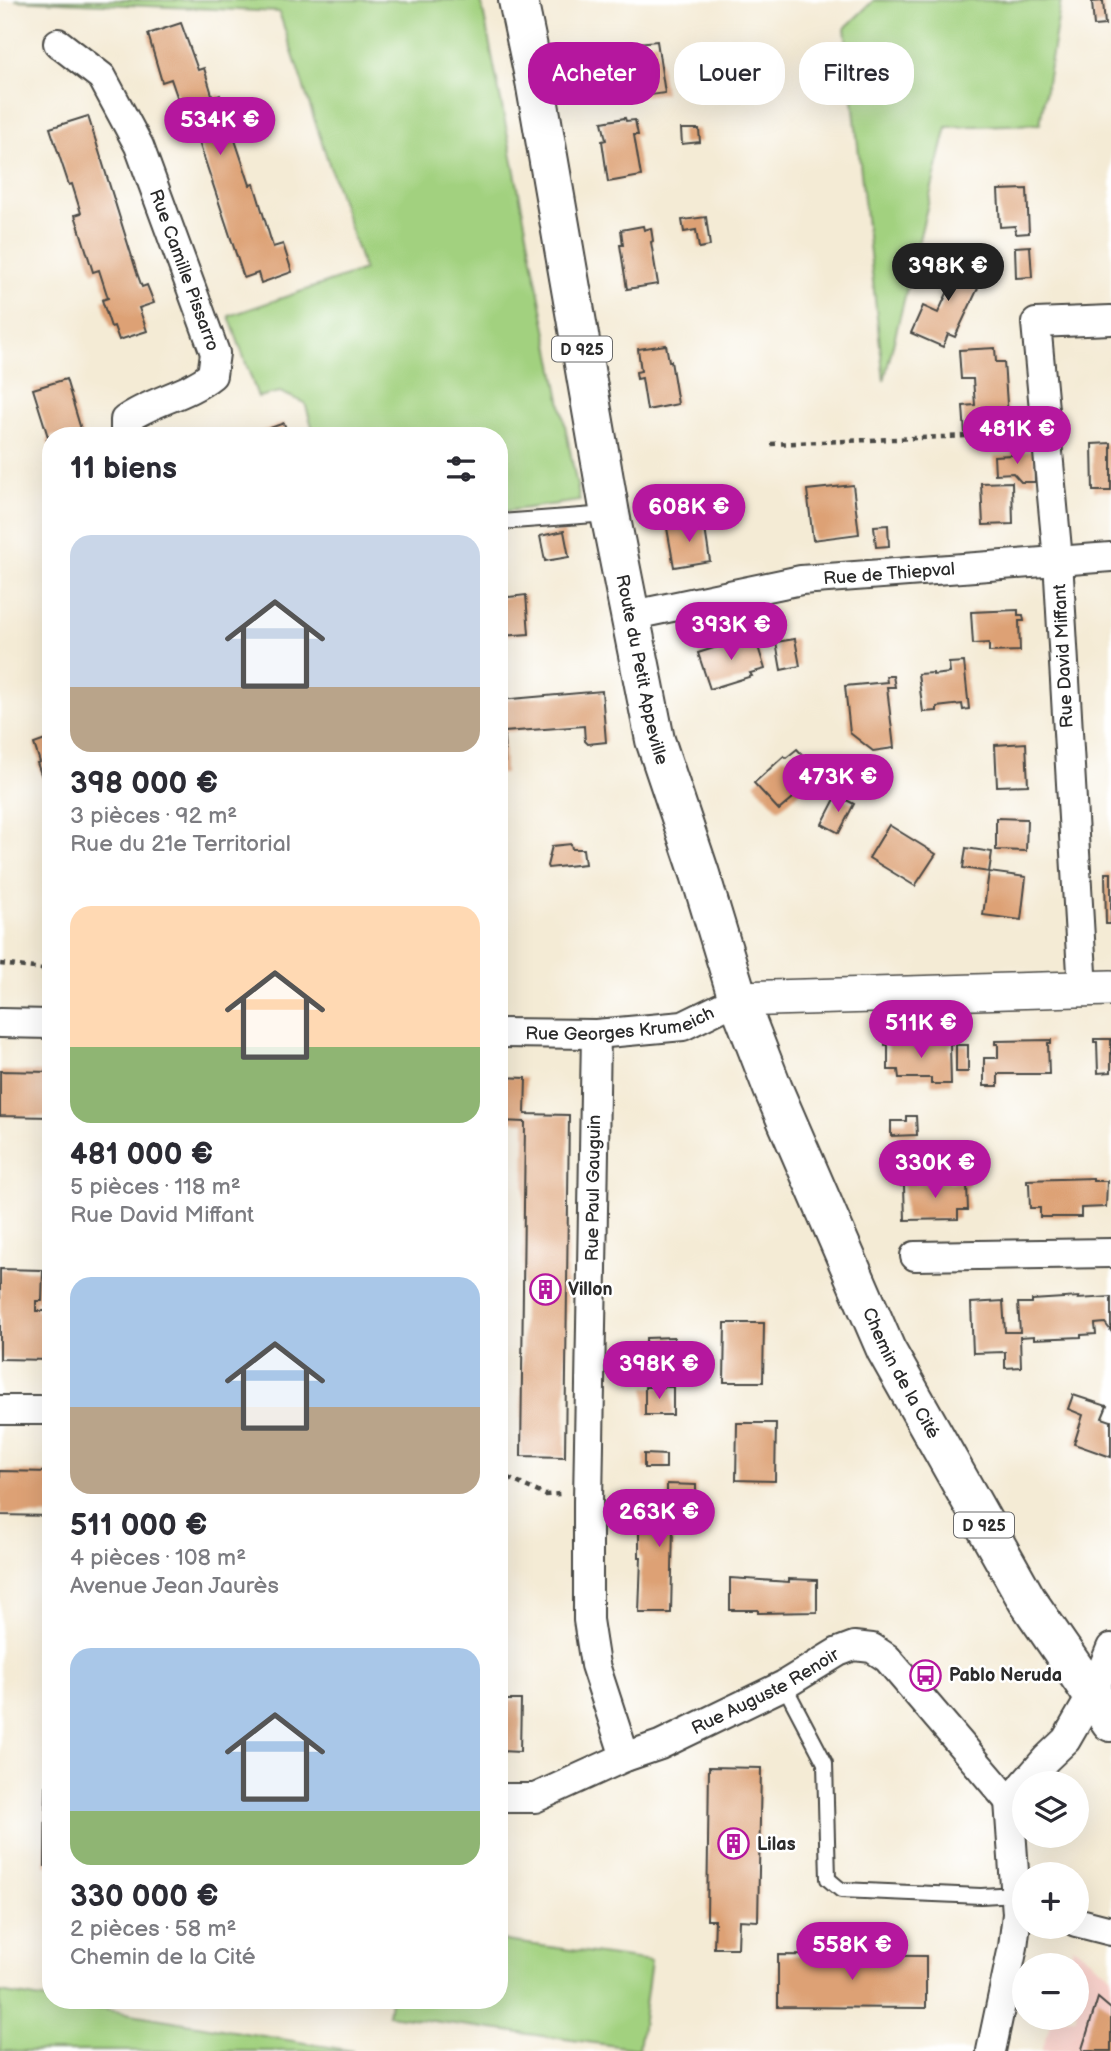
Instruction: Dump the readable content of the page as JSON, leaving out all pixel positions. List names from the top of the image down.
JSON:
{
  "streets": {
    "main road": ["D 925", "Route du Petit Appeville", "Chemin de la Cité"],
    "street": [
      "Rue Camille Pissarro",
      "Rue de Thiepval",
      "Rue David Miffant",
      "Rue Georges Krumeich",
      "Rue Paul Gauguin",
      "Rue Auguste Renoir"
    ]
  },
  "crossings": [
    ["Rue de Thiepval", "Rue David Miffant"],
    ["Rue de Thiepval", "Route du Petit Appeville"],
    ["Route du Petit Appeville", "Rue Georges Krumeich"],
    ["Route du Petit Appeville", "Chemin de la Cité"],
    ["Rue Georges Krumeich", "Rue Paul Gauguin"],
    ["Rue Georges Krumeich", "Chemin de la Cité"],
    ["Rue Paul Gauguin", "Rue Auguste Renoir"]
  ],
  "places": {
    "building": ["Villon", "Lilas"],
    "bus stop": ["Pablo Neruda"]
  },
  "page": {
    "chip": ["Acheter", "Louer", "Filtres"],
    "price": [
      "534K €",
      "398K €",
      "481K €",
      "608K €",
      "393K €",
      "473K €",
      "511K €",
      "330K €",
      "398K €",
      "263K €",
      "558K €"
    ],
    "heading": "11 biens",
    "list": [
      {
        "name": "398 000 €",
        "note": "3 pièces · 92 m² · Rue du 21e Territorial"
      },
      {
        "name": "481 000 €",
        "note": "5 pièces · 118 m² · Rue David Miffant"
      },
      {
        "name": "511 000 €",
        "note": "4 pièces · 108 m² · Avenue Jean Jaurès"
      },
      {
        "name": "330 000 €",
        "note": "2 pièces · 58 m² · Chemin de la Cité"
      }
    ],
    "map_buttons": ["+", "−"]
  }
}
